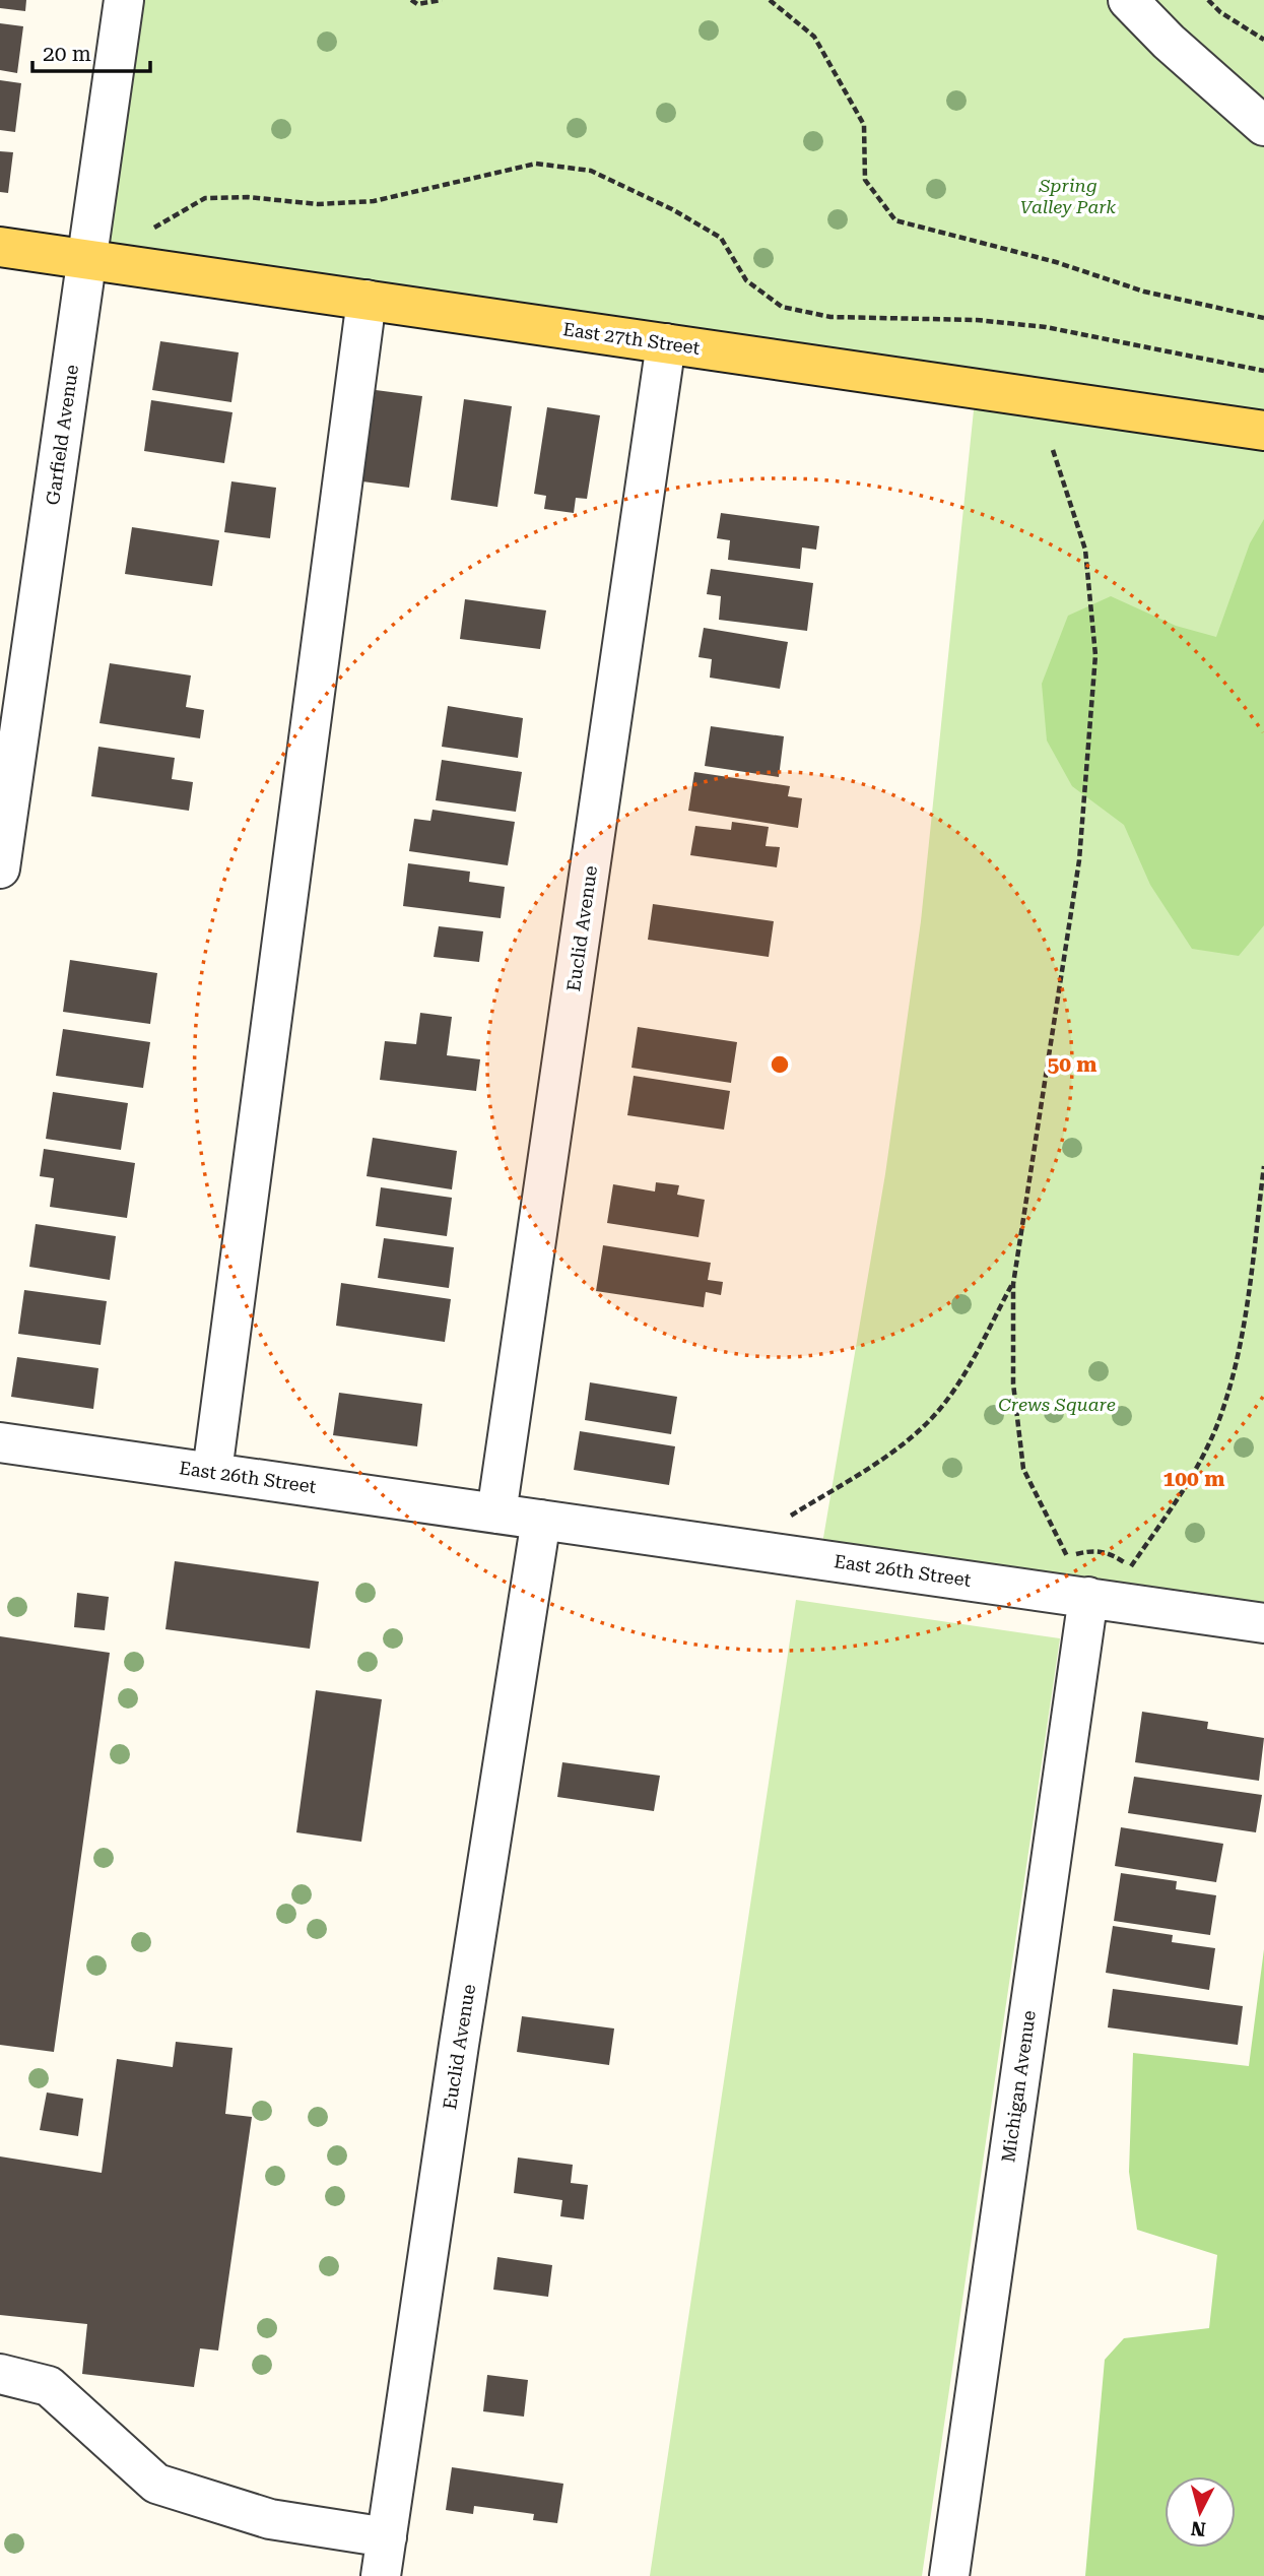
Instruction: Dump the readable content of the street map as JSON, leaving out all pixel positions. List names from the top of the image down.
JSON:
{
  "streets": {
    "main road": ["East 27th Street"],
    "street": [
      "Garfield Avenue",
      "Euclid Avenue",
      "East 26th Street",
      "Michigan Avenue"
    ]
  },
  "crossings": [
    ["East 27th Street", "Garfield Avenue"],
    ["East 27th Street", "Euclid Avenue"],
    ["Euclid Avenue", "East 26th Street"],
    ["East 26th Street", "Michigan Avenue"]
  ],
  "parks": ["Spring Valley Park", "Crews Square"],
  "scale_bar": "20 m",
  "north": "bottom",
  "rings": ["50 m", "100 m"]
}
